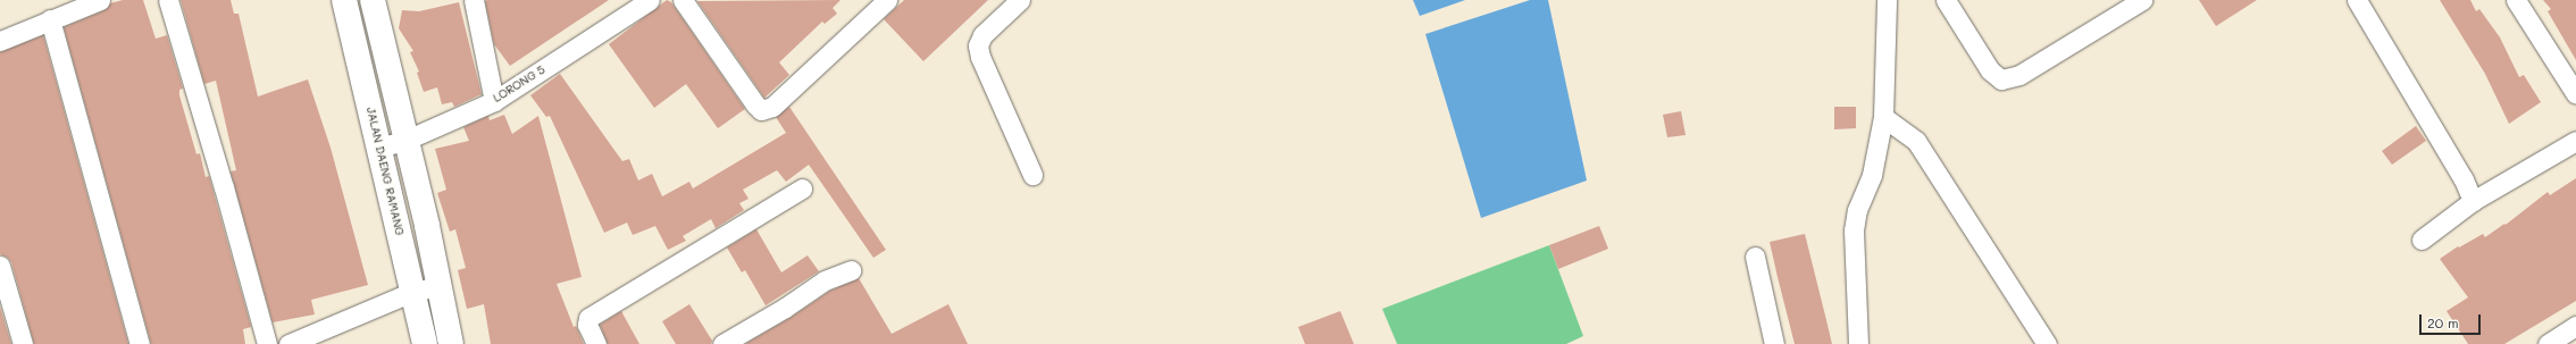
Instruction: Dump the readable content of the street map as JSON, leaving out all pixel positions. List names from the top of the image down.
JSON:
{
  "streets": {
    "main road": ["JALAN DAENG RAMANG"],
    "street": ["LORONG 5"]
  },
  "crossings": [
    ["LORONG 5", "JALAN DAENG RAMANG"]
  ],
  "scale_bar": "20 m"
}
